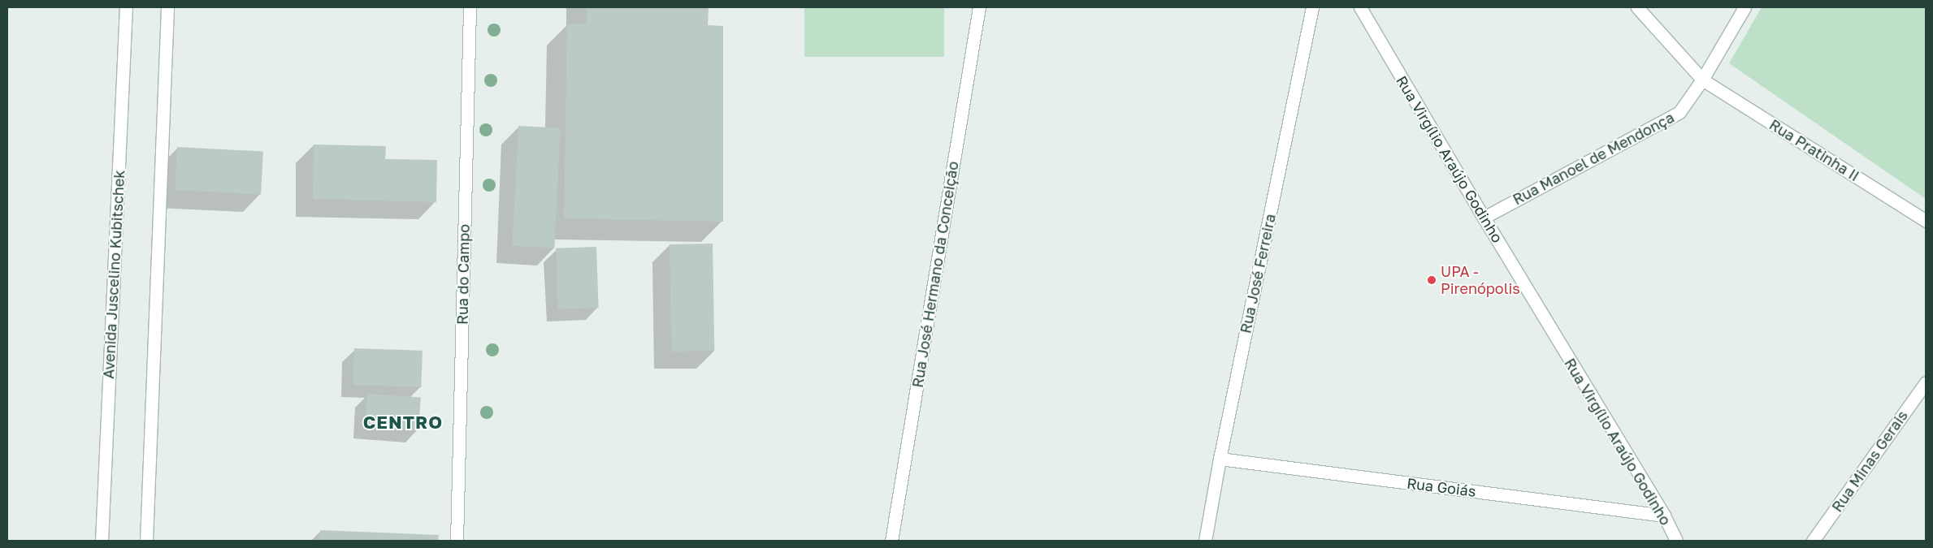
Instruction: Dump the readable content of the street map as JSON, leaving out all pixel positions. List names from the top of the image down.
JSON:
{
  "streets": {
    "street": [
      "Rua Pratinha II",
      "Rua Manoel de Mendonça",
      "Rua Virgílio Araújo Godinho",
      "Rua José Ferreira",
      "Avenida Juscelino Kubitschek",
      "Rua do Campo",
      "Rua José Hermano da Conceição",
      "Rua Minas Gerais",
      "Rua Goiás"
    ]
  },
  "crossings": [
    ["Rua Pratinha II", "Rua Manoel de Mendonça"],
    ["Rua Manoel de Mendonça", "Rua Virgílio Araújo Godinho"],
    ["Rua Virgílio Araújo Godinho", "Rua Goiás"],
    ["Rua José Ferreira", "Rua Goiás"]
  ],
  "districts": ["CENTRO"],
  "places": ["UPA - Pirenópolis"]
}
